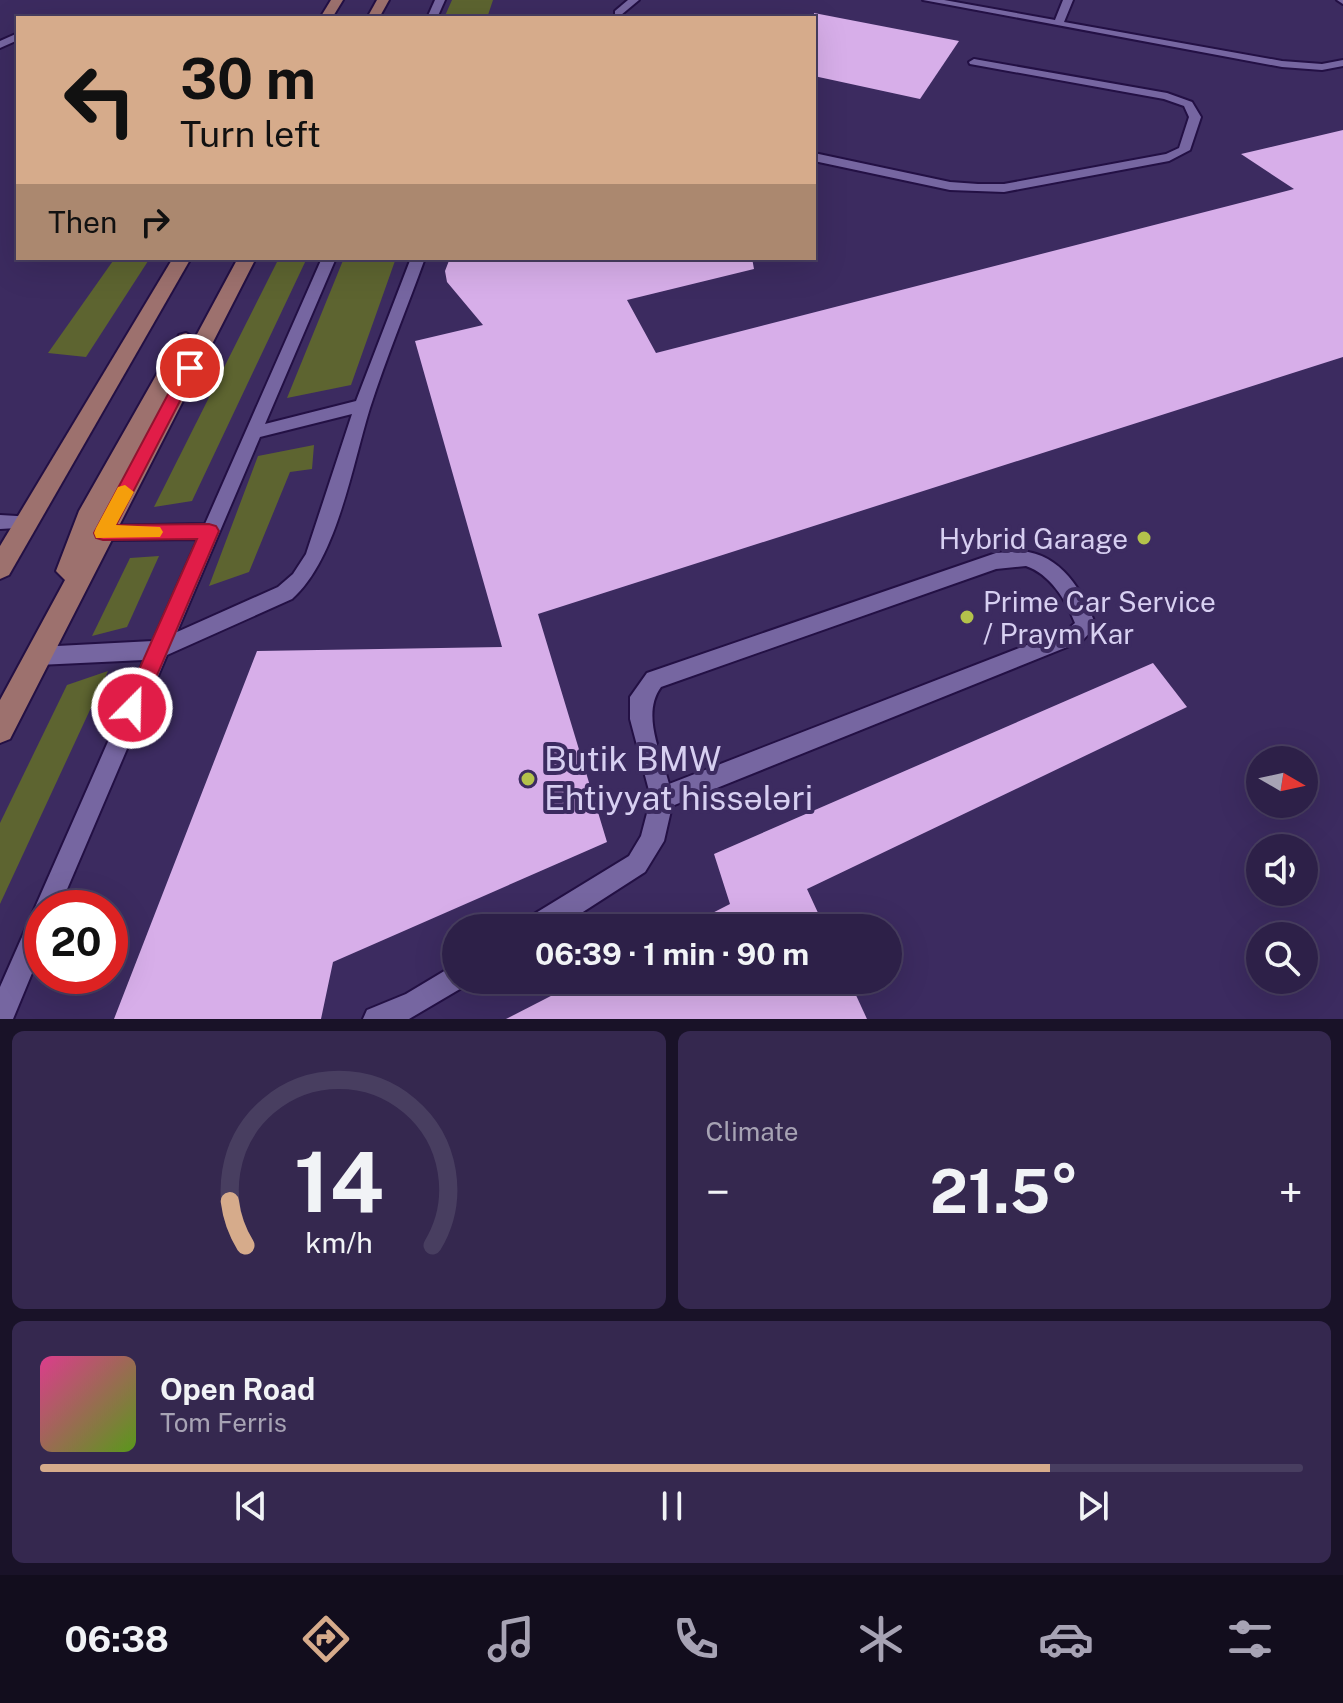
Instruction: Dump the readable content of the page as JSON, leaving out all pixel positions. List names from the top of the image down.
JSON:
{
  "places": ["Hybrid Garage", "Prime Car Service / Praym Kar", "Butik BMW Ehtiyyat hissələri"],
  "north": "right",
  "page": {
    "turn": ["30 m", "Turn left"],
    "then": "Then",
    "limit": "20",
    "trip": "06:39 · 1 min · 90 m",
    "tile": "Climate",
    "heat": ["−", "21.5°", "+"],
    "song": ["Open Road", "Tom Ferris"],
    "tabs": "06:38",
    "gauge": ["14", "km/h"]
  }
}
